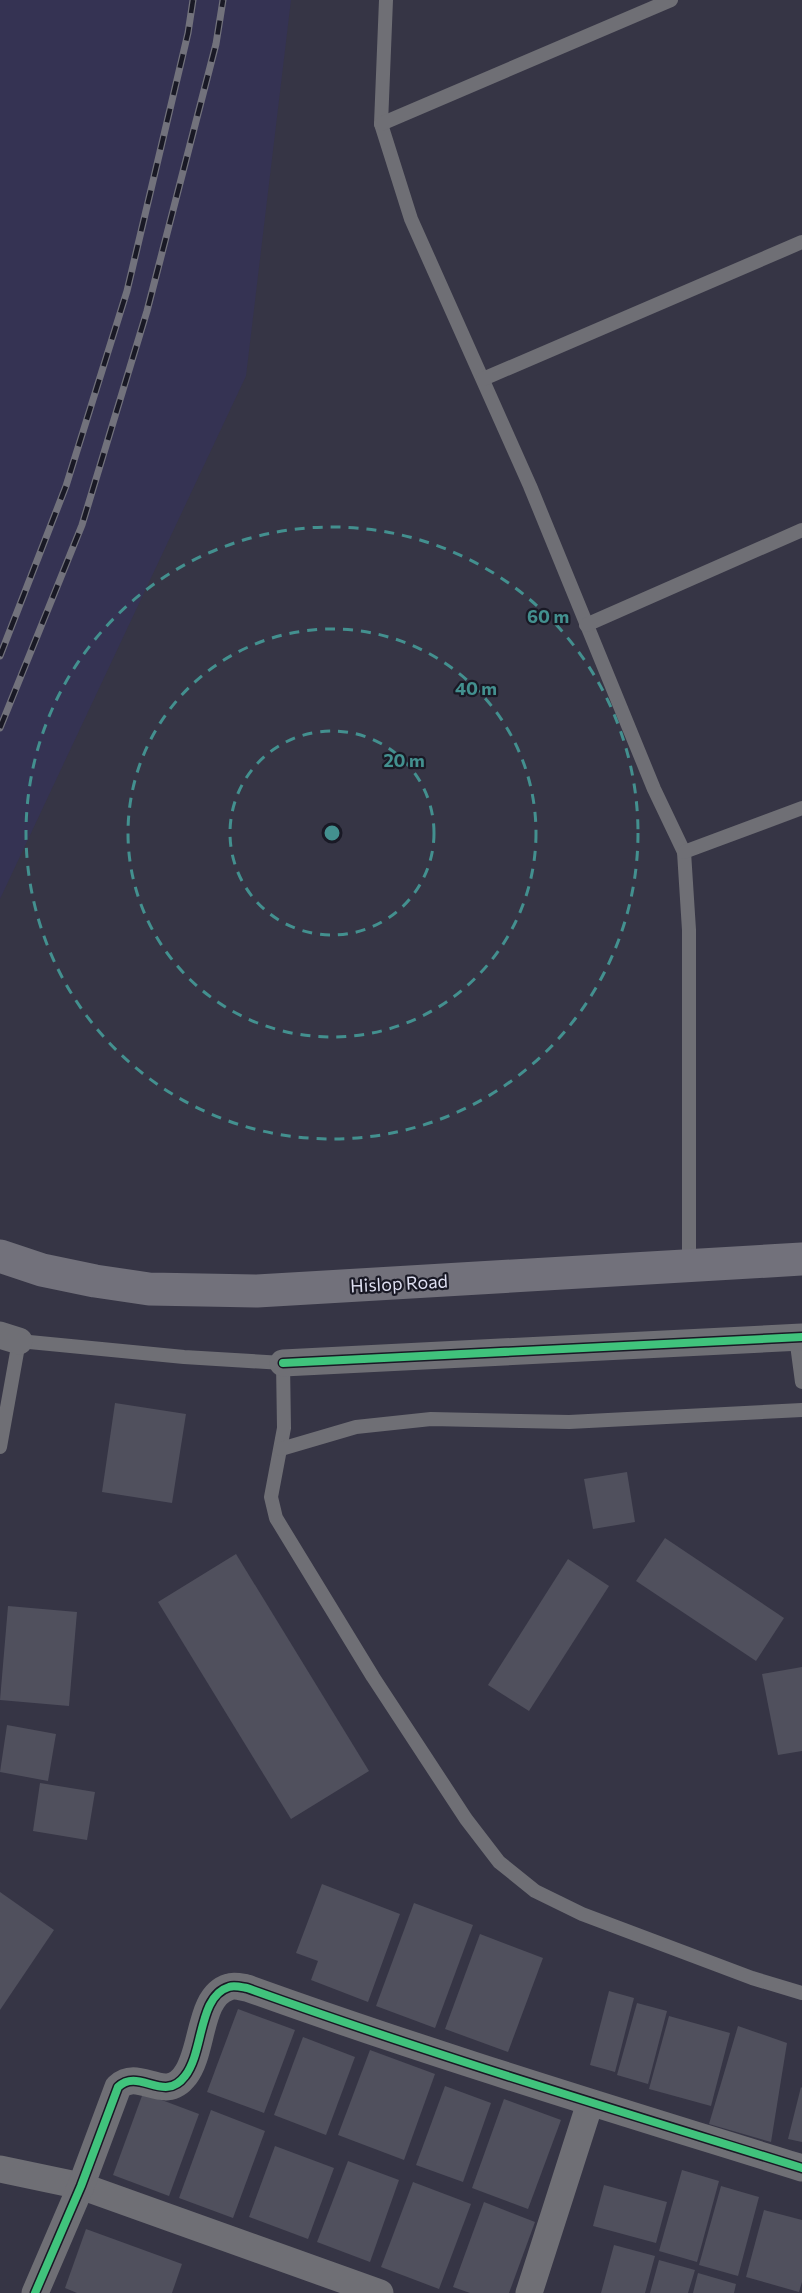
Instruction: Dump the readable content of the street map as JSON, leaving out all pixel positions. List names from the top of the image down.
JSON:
{
  "streets": {
    "main road": ["Hislop Road"]
  },
  "rings": ["60 m", "40 m", "20 m"]
}
